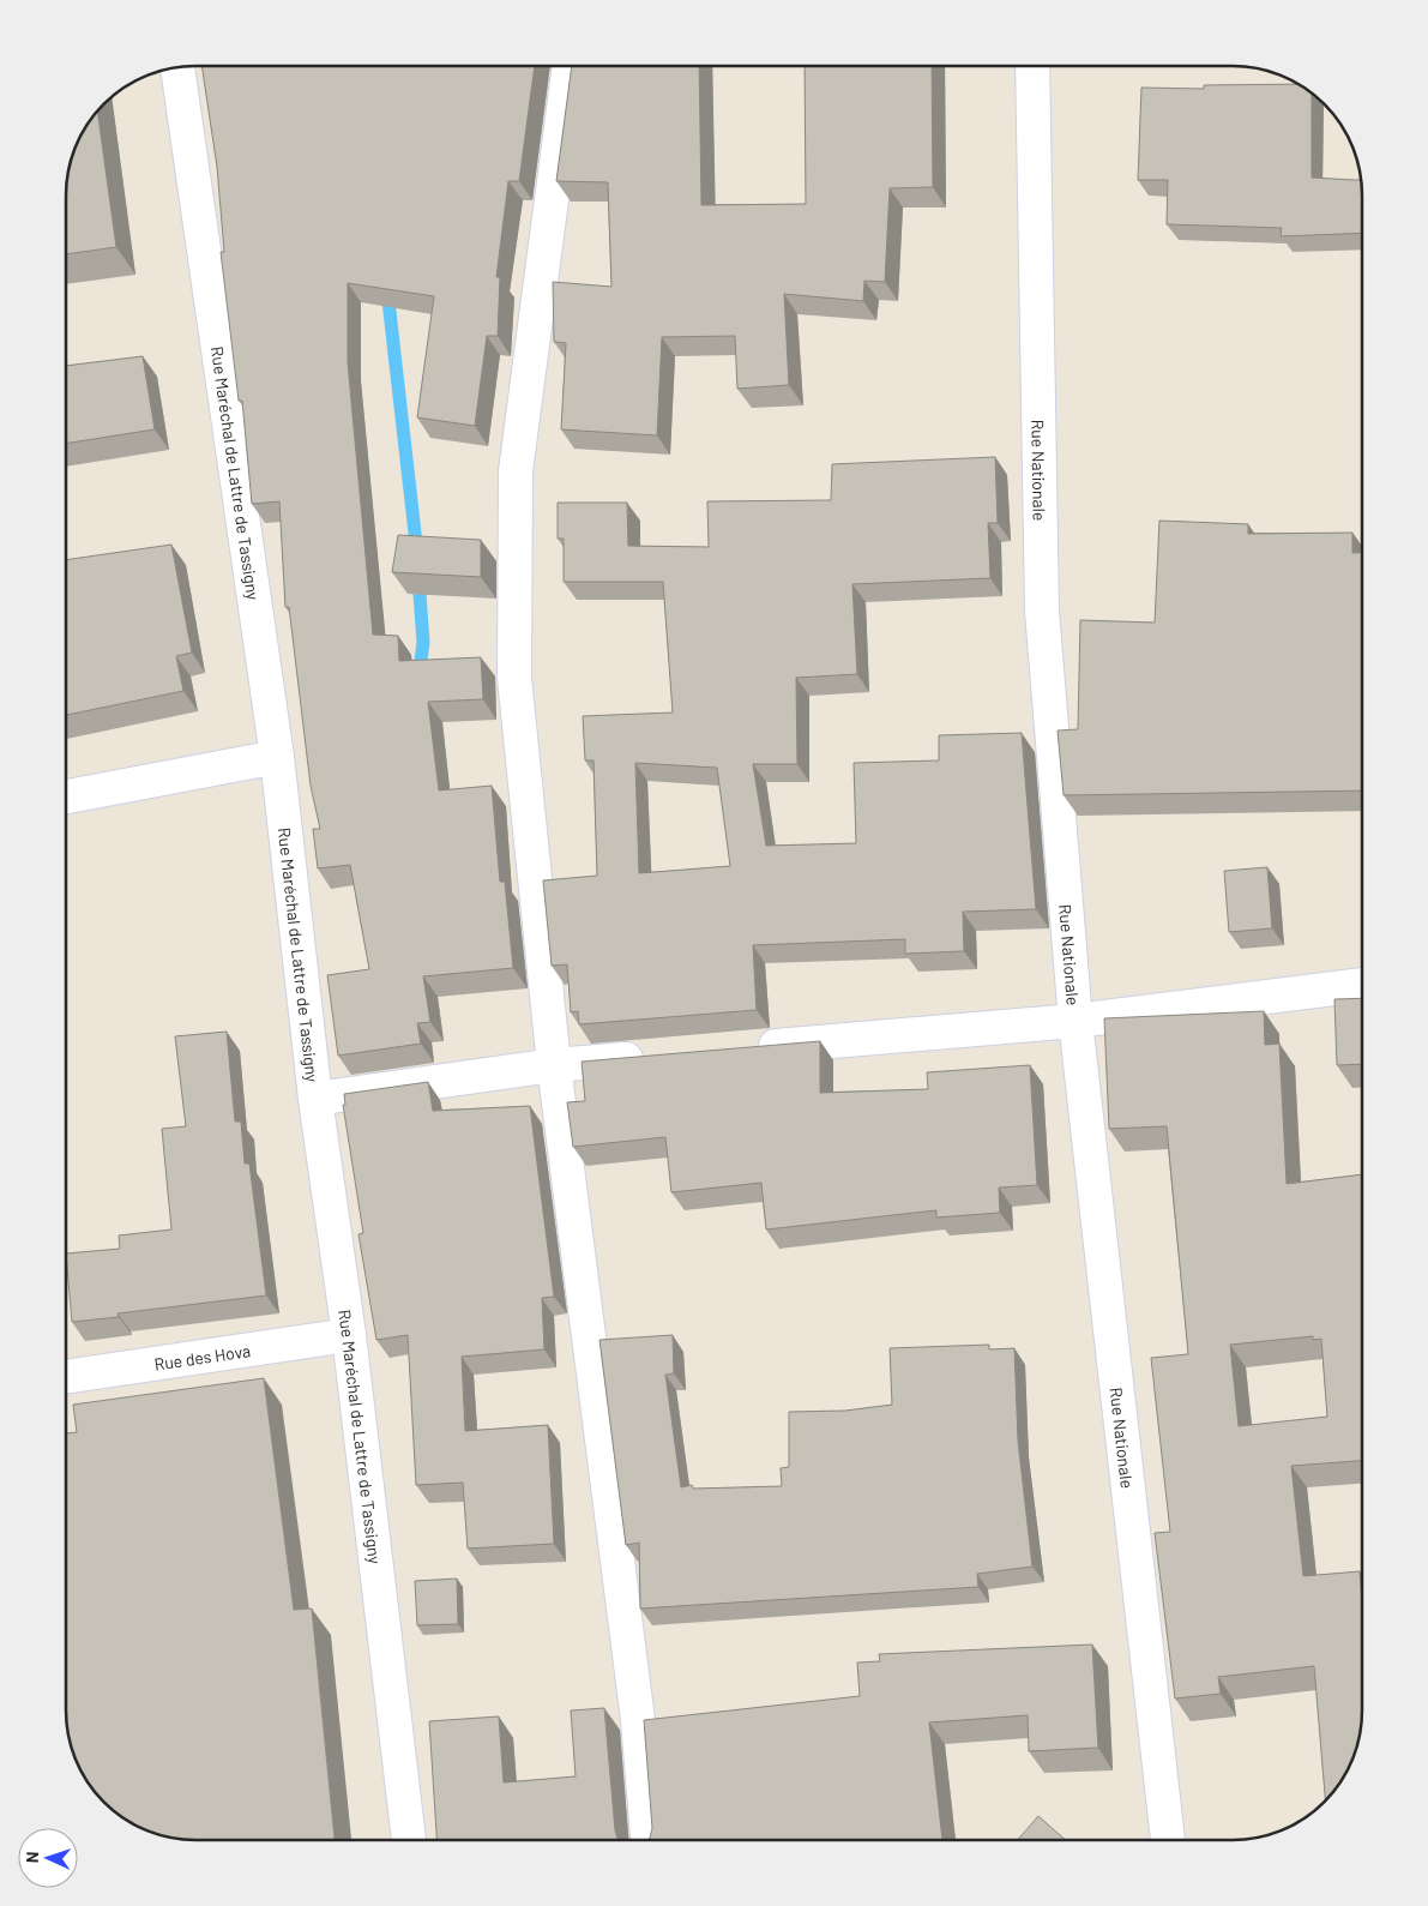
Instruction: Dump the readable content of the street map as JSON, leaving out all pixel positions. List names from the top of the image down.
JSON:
{
  "streets": {
    "street": ["Rue Nationale", "Rue Maréchal de Lattre de Tassigny", "Rue des Hova"]
  },
  "crossings": [
    ["Rue Maréchal de Lattre de Tassigny", "Rue des Hova"]
  ],
  "north": "left"
}
